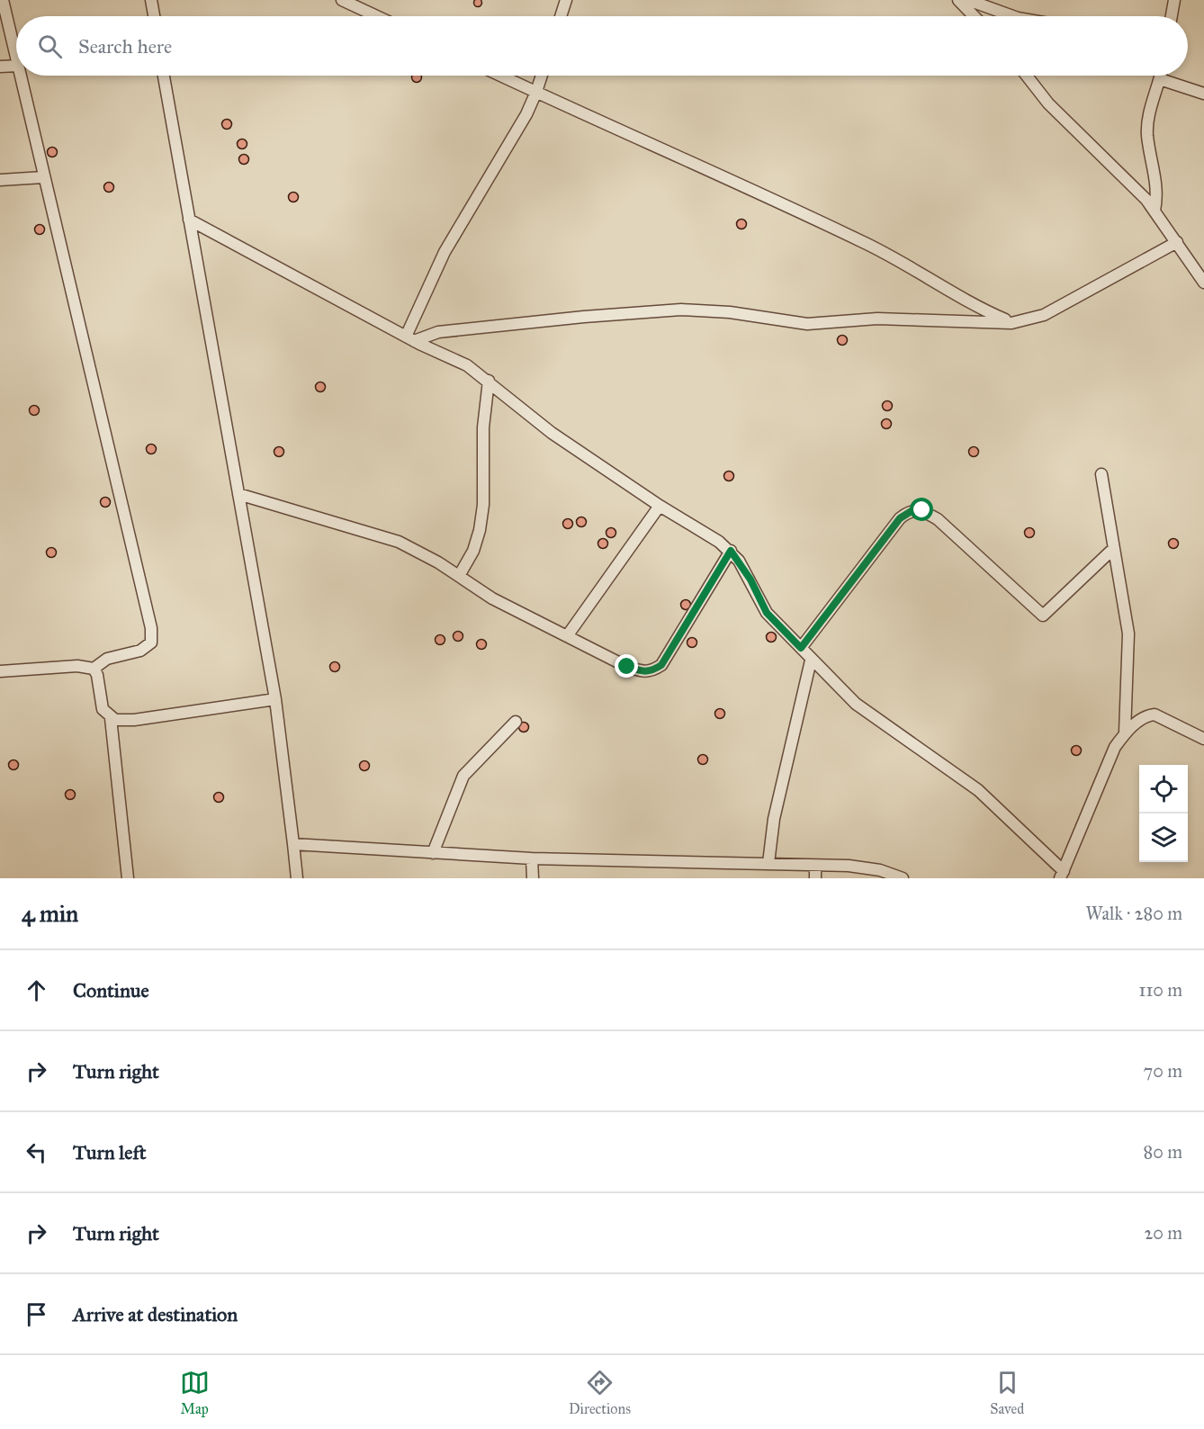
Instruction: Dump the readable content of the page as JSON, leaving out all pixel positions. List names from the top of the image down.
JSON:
{
  "page": {
    "search": "Search here",
    "heading": ["4 min", "Walk · 280 m"],
    "list": [
      ["Continue", "110 m"],
      ["Turn right", "70 m"],
      ["Turn left", "80 m"],
      ["Turn right", "20 m"],
      "Arrive at destination"
    ],
    "nav": ["Map", "Directions", "Saved"]
  }
}
